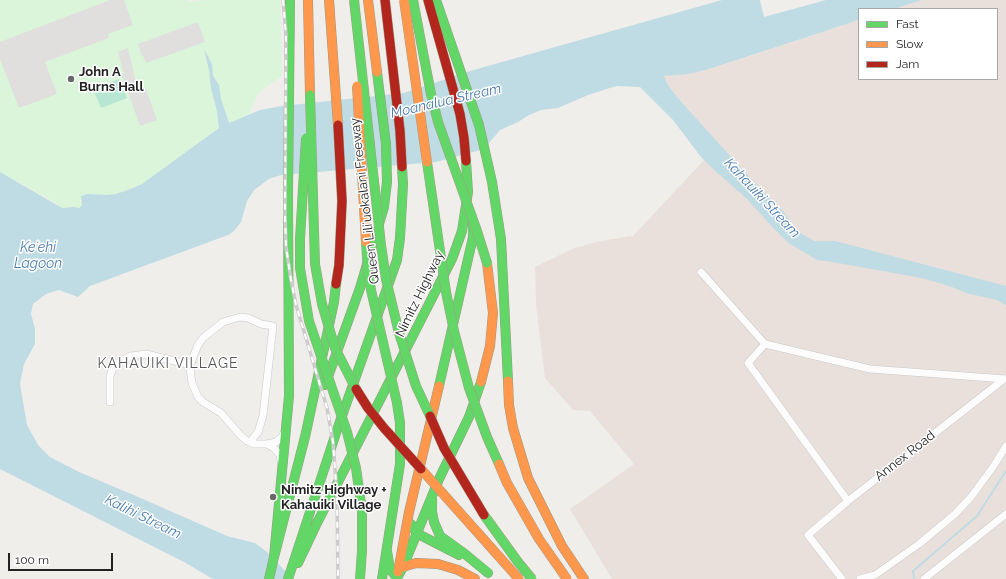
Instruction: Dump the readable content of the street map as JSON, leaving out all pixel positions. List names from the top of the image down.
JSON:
{
  "streets": {
    "main road": ["Queen Liliʻuokalani Freeway", "Nimitz Highway"],
    "street": ["Annex Road"]
  },
  "districts": ["KAHAUIKI VILLAGE"],
  "water": [
    "Moanalua Stream",
    "Kahauiki Stream",
    "Keʻehi Lagoon",
    "Kalihi Stream"
  ],
  "places": ["John A Burns Hall", "Nimitz Highway + Kahauiki Village"],
  "legend": ["Fast", "Slow", "Jam"],
  "scale_bar": "100 m"
}
